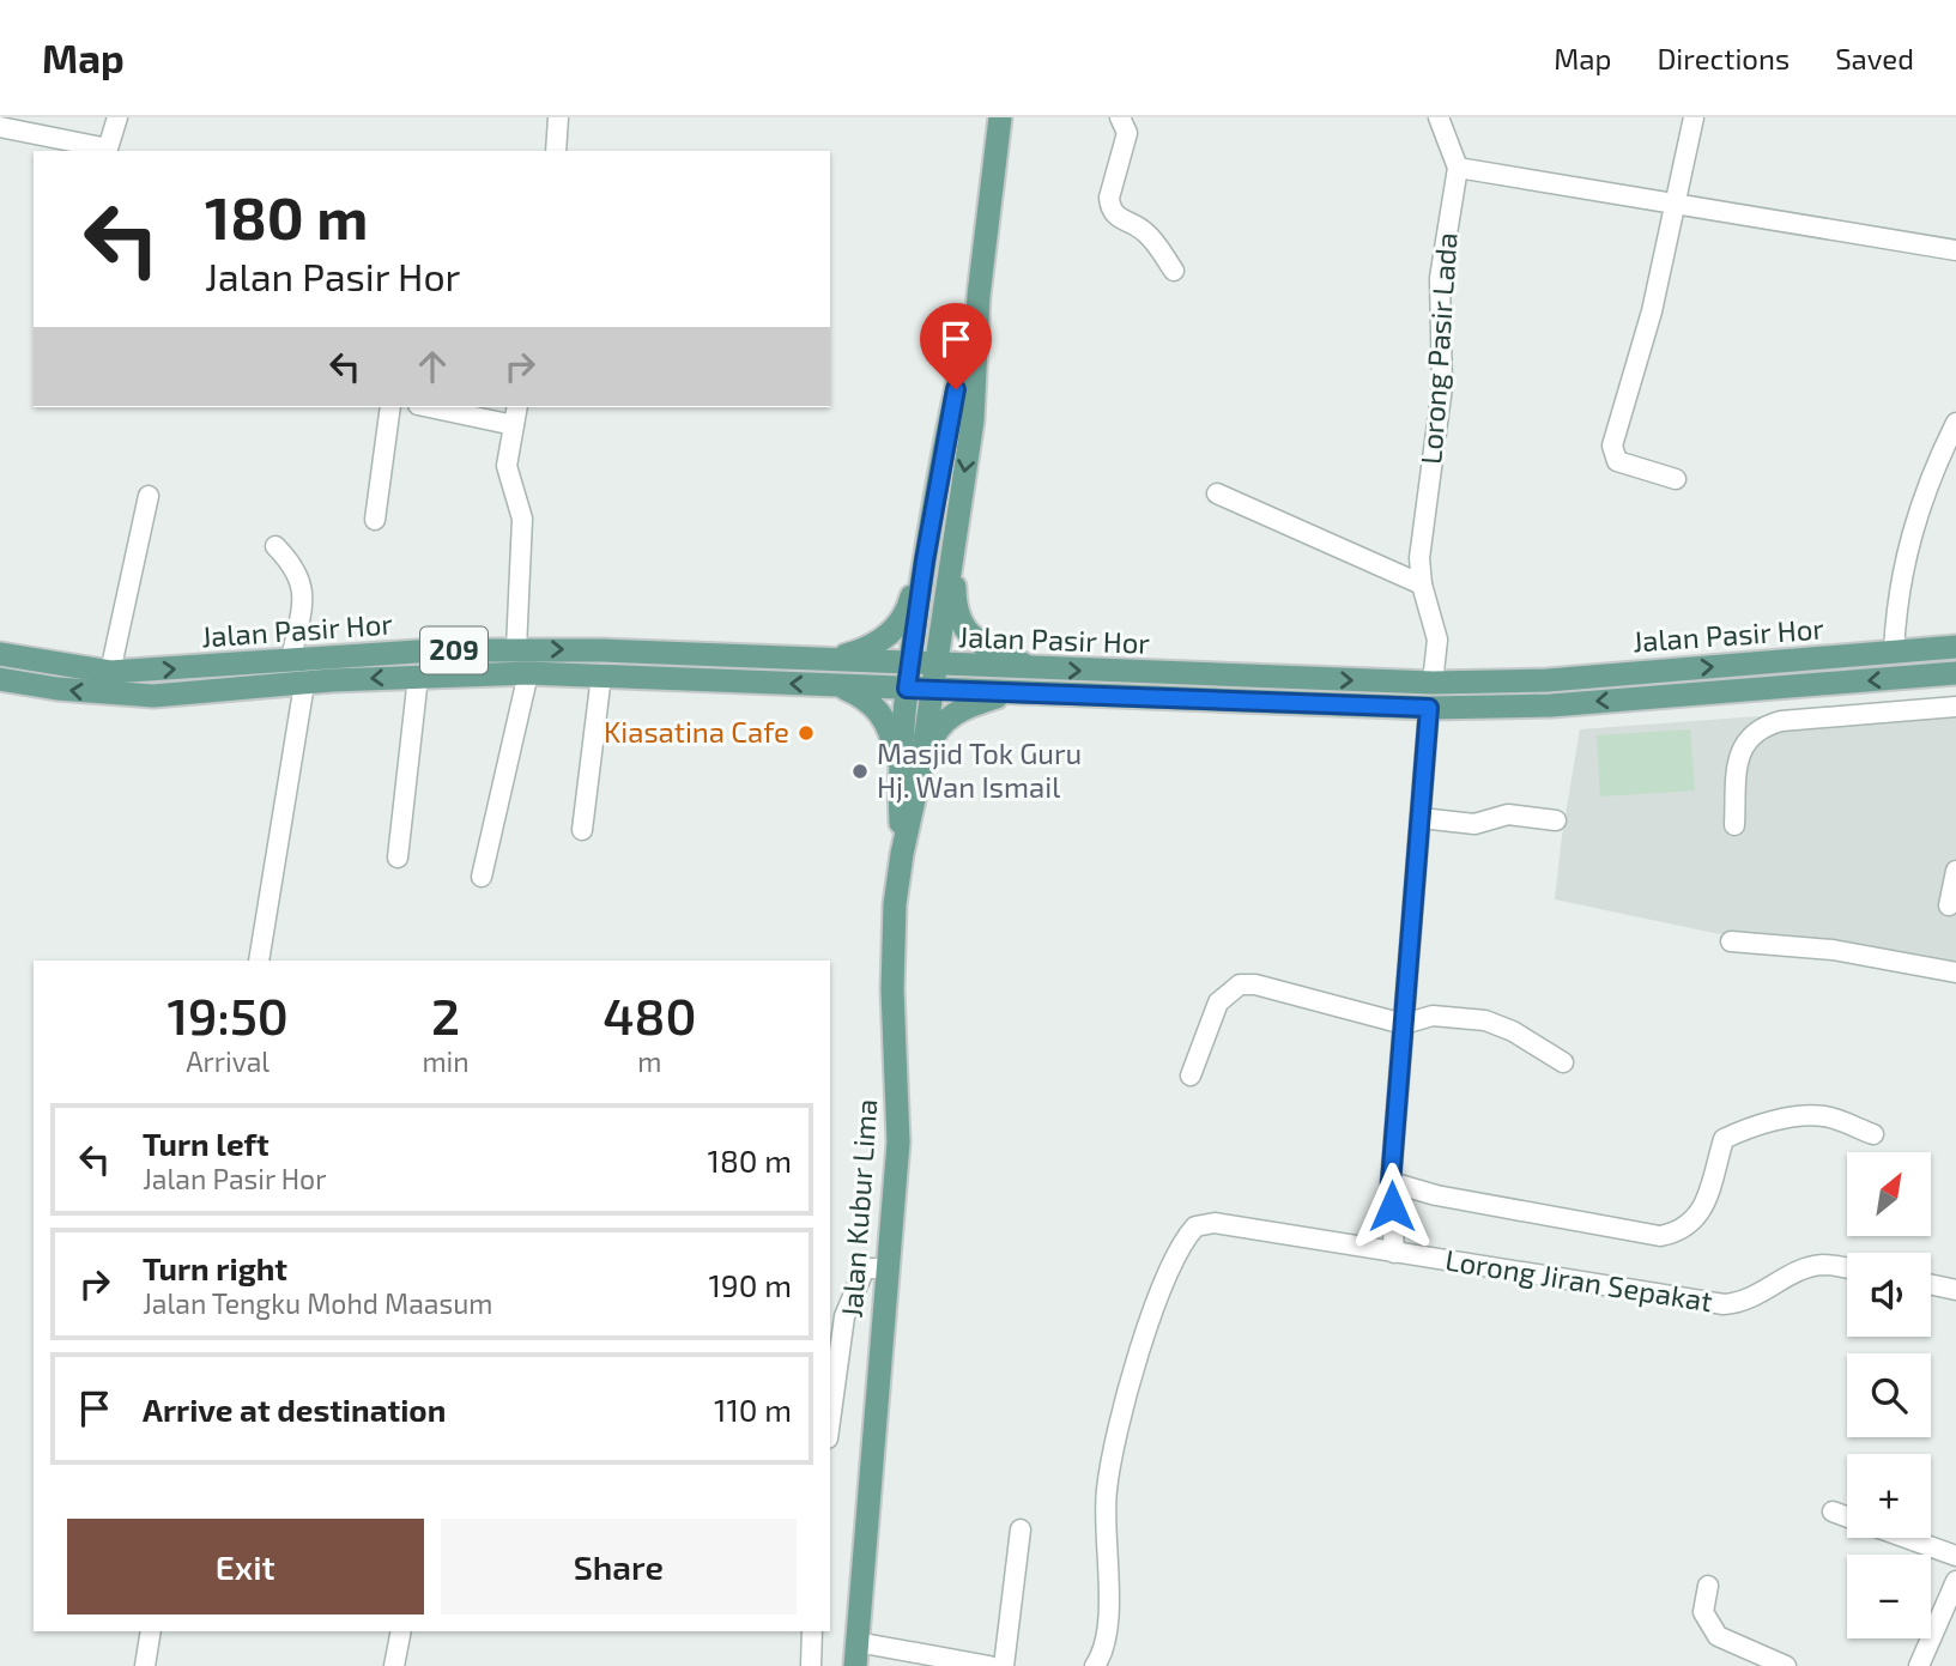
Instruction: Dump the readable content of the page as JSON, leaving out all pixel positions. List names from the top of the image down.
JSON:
{
  "streets": {
    "main road": ["Jalan Pasir Hor", "209", "Jalan Kubur Lima"],
    "street": ["Lorong Pasir Lada", "Lorong Jiran Sepakat"]
  },
  "crossings": [
    ["Lorong Pasir Lada", "Jalan Pasir Hor"],
    ["Jalan Pasir Hor", "Jalan Kubur Lima"]
  ],
  "places": ["Kiasatina Cafe", "Masjid Tok Guru Hj. Wan Ismail"],
  "north": "top right",
  "page": {
    "header": "Map",
    "nav": ["Map", "Directions", "Saved"],
    "turn": ["180 m", "Jalan Pasir Hor"],
    "eta": [
      "19:50",
      "Arrival",
      "2",
      "min",
      "480",
      "m"
    ],
    "list": [
      {
        "name": "Turn left",
        "note": "Jalan Pasir Hor",
        "value": "180 m"
      },
      {
        "name": "Turn right",
        "note": "Jalan Tengku Mohd Maasum",
        "value": "190 m"
      },
      {
        "name": "Arrive at destination",
        "value": "110 m"
      }
    ],
    "map_buttons": ["+", "−"],
    "buttons": ["Exit", "Share"]
  }
}
